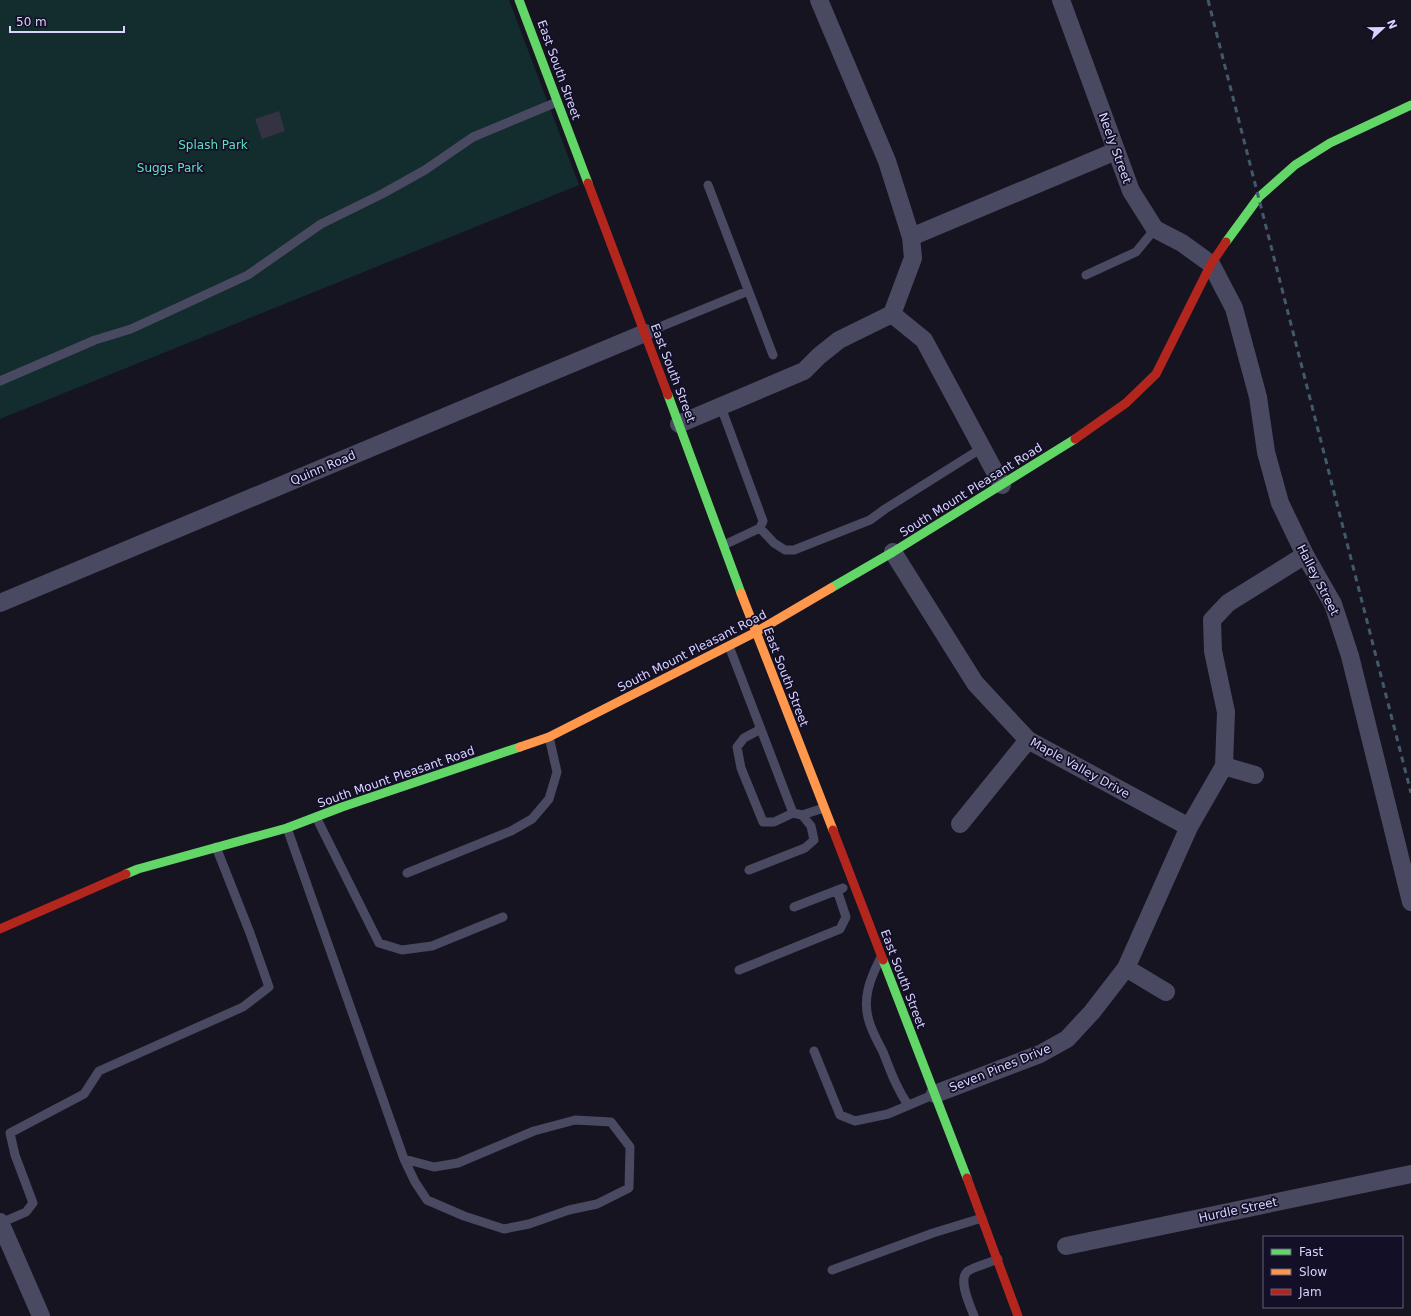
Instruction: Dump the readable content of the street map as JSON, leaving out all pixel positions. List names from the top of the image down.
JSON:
{
  "streets": {
    "street": [
      "East South Street",
      "Neely Street",
      "Quinn Road",
      "South Mount Pleasant Road",
      "Halley Street",
      "Maple Valley Drive",
      "Seven Pines Drive",
      "Hurdle Street"
    ]
  },
  "crossings": [
    ["East South Street", "Quinn Road"],
    ["East South Street", "South Mount Pleasant Road"],
    ["East South Street", "Seven Pines Drive"],
    ["Neely Street", "South Mount Pleasant Road"],
    ["Neely Street", "Halley Street"],
    ["South Mount Pleasant Road", "Halley Street"],
    ["South Mount Pleasant Road", "Maple Valley Drive"],
    ["Halley Street", "Seven Pines Drive"],
    ["Maple Valley Drive", "Seven Pines Drive"]
  ],
  "parks": ["Splash Park", "Suggs Park"],
  "legend": ["Fast", "Slow", "Jam"],
  "scale_bar": "50 m",
  "north": "right"
}
